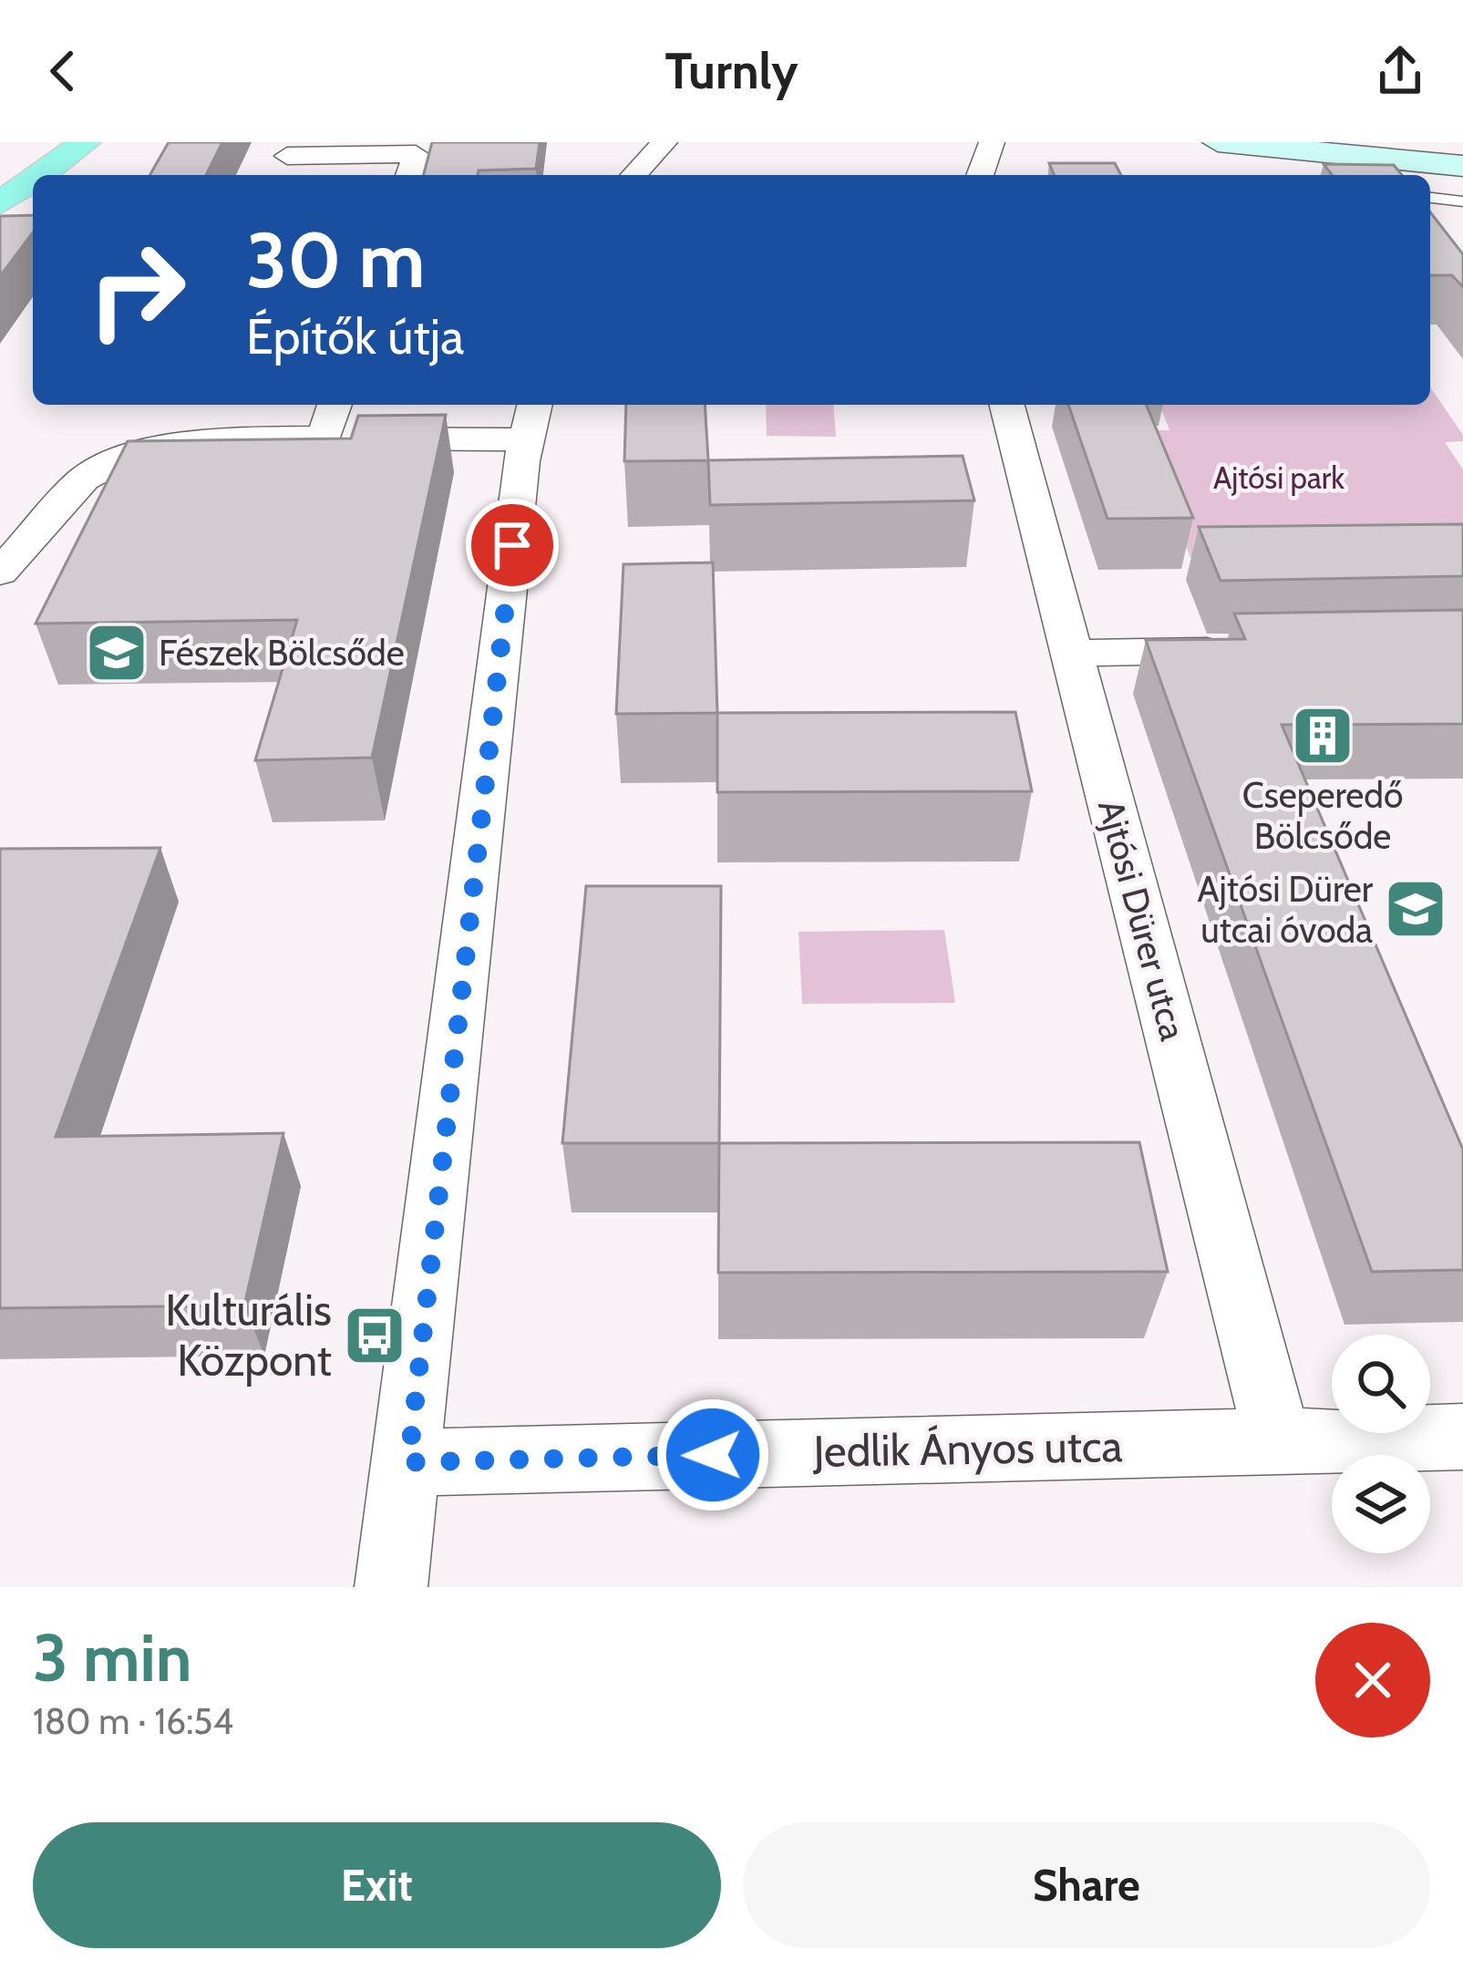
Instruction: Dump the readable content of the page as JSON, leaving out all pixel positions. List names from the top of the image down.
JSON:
{
  "streets": {
    "street": ["Ajtósi Dürer utca", "Jedlik Ányos utca"]
  },
  "crossings": [
    ["Ajtósi Dürer utca", "Jedlik Ányos utca"]
  ],
  "parks": ["Ajtósi park"],
  "places": {
    "school or university": ["Fészek Bölcsőde", "Ajtósi Dürer utcai óvoda"],
    "building": ["Cseperedő Bölcsőde"],
    "bus stop": ["Kulturális Központ"]
  },
  "page": {
    "header": "Turnly",
    "turn": ["30 m", "Építők útja"],
    "heading": ["3 min", "180 m · 16:54"],
    "buttons": ["Exit", "Share"]
  }
}
